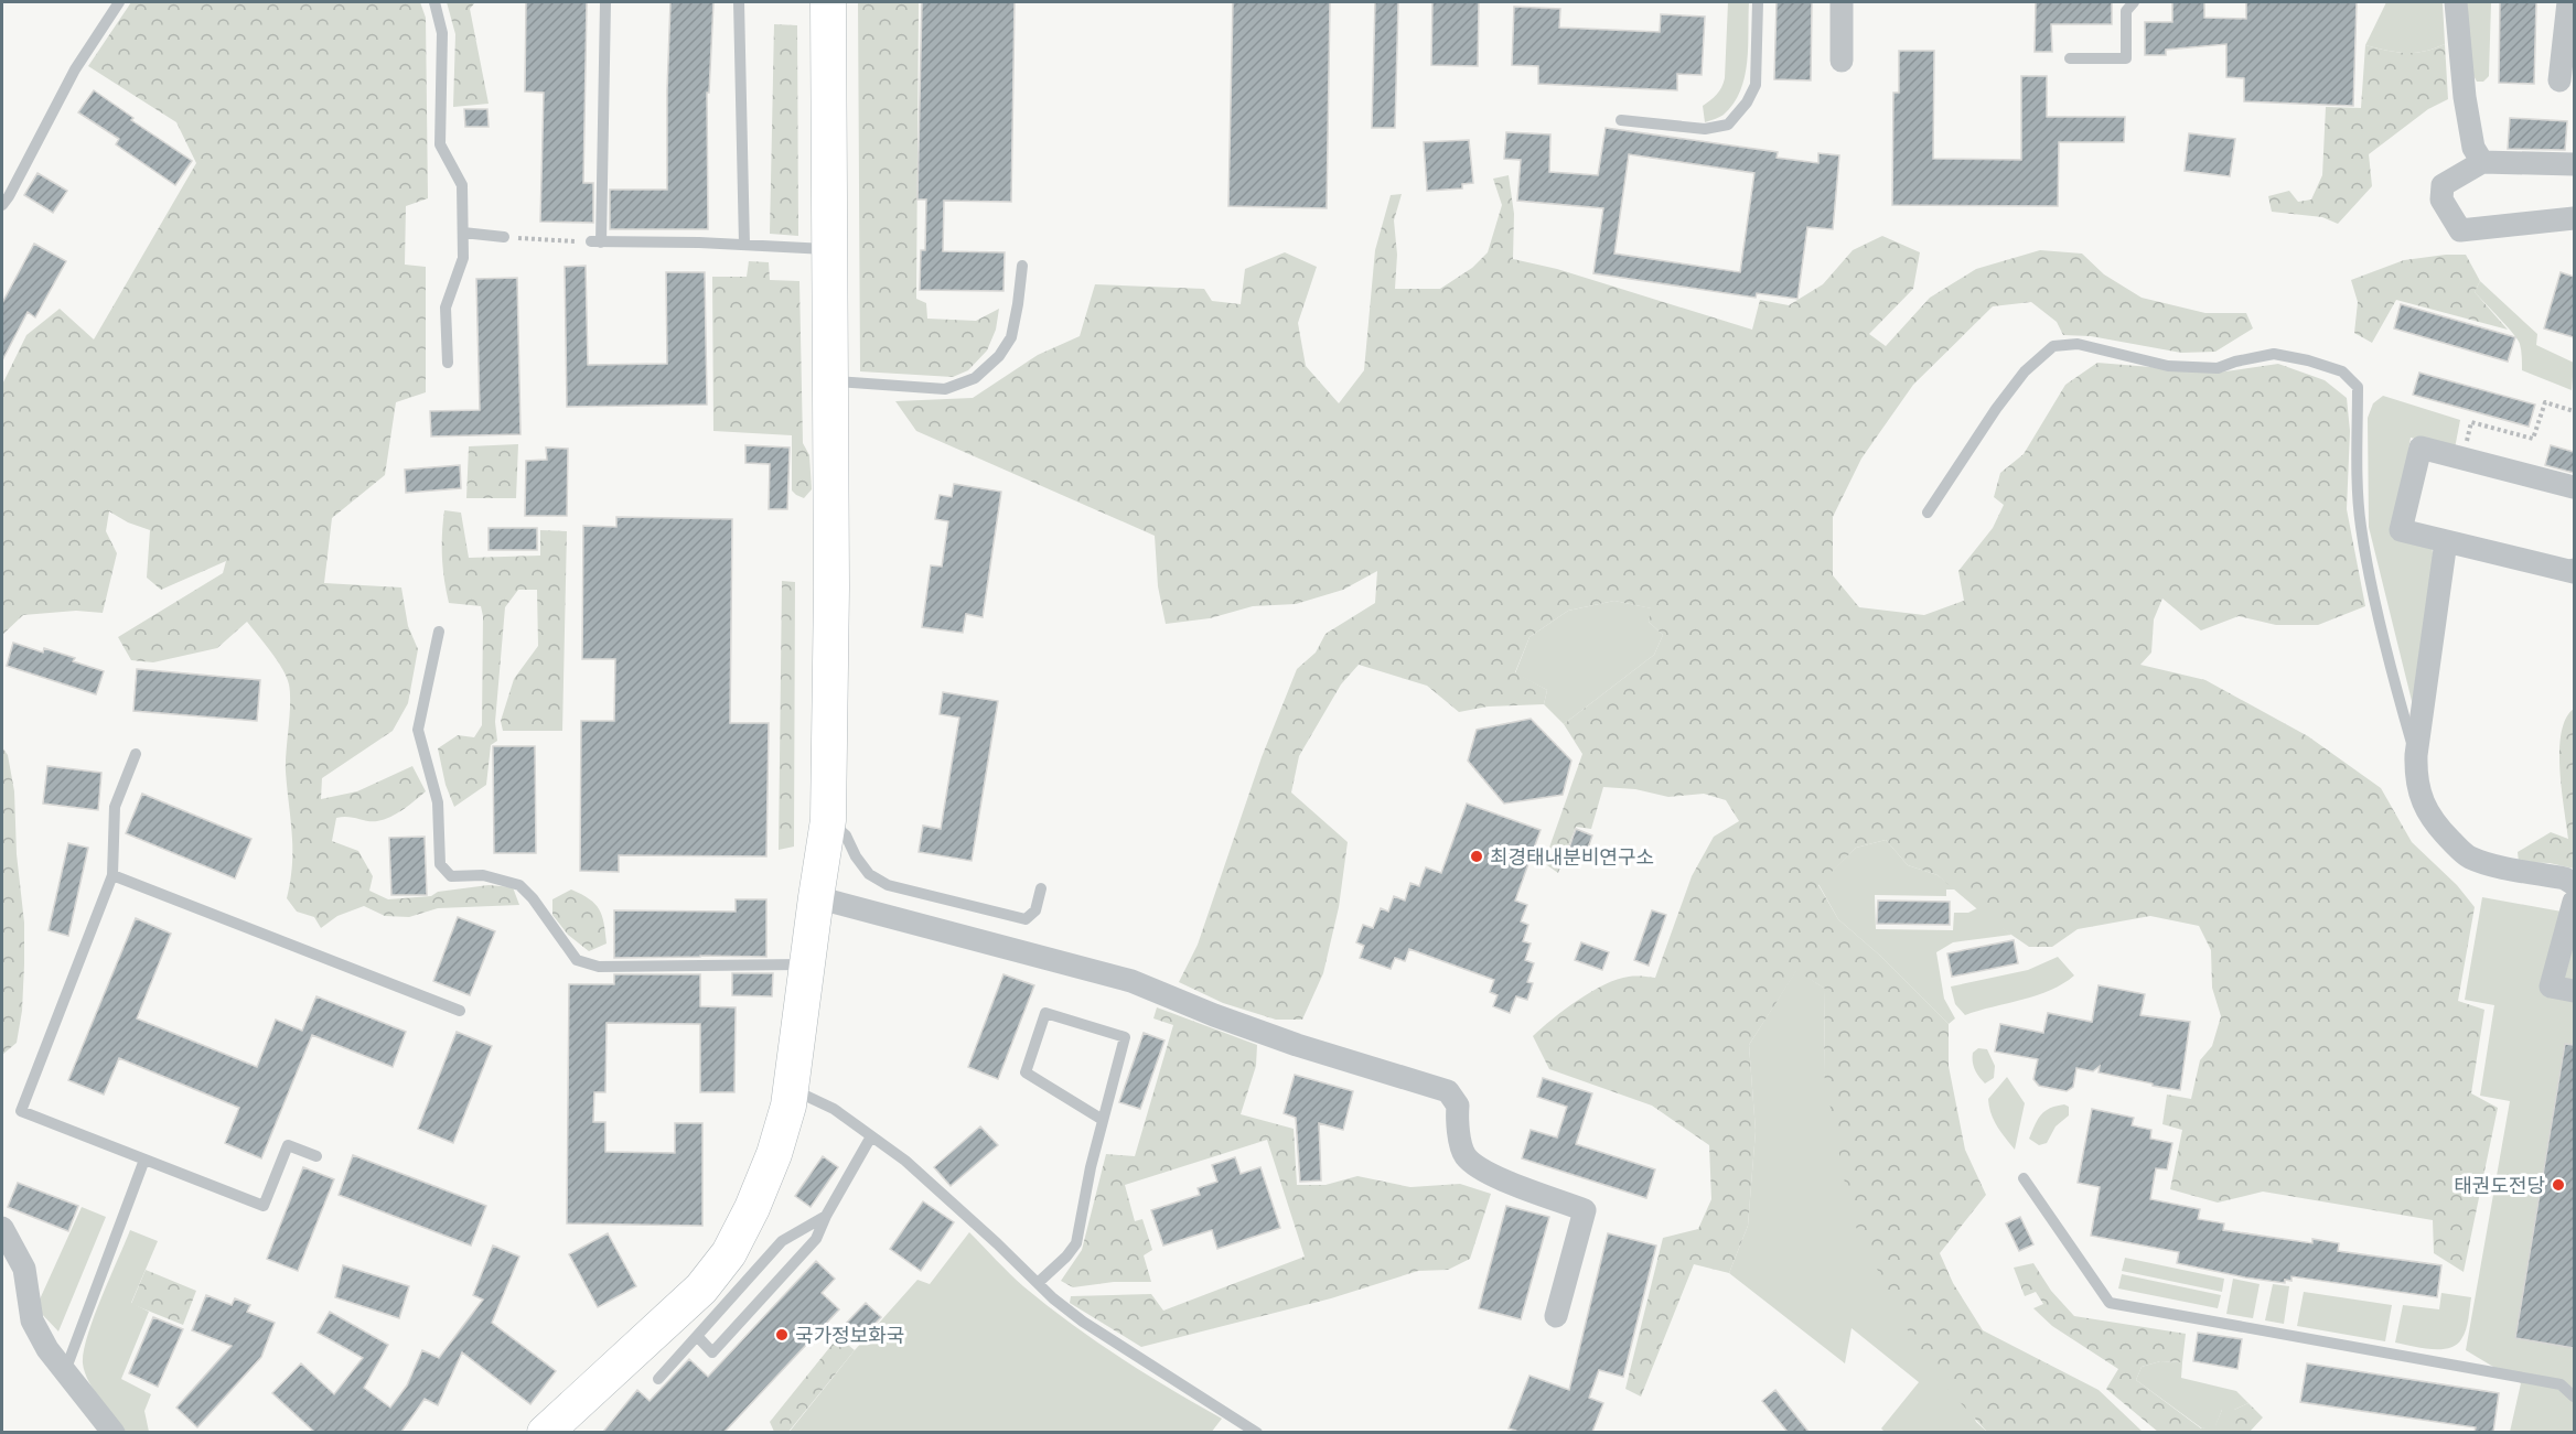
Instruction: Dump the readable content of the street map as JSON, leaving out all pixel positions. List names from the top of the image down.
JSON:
{
  "places": ["최경태내분비연구소", "태권도전당", "국가정보화국"]
}
